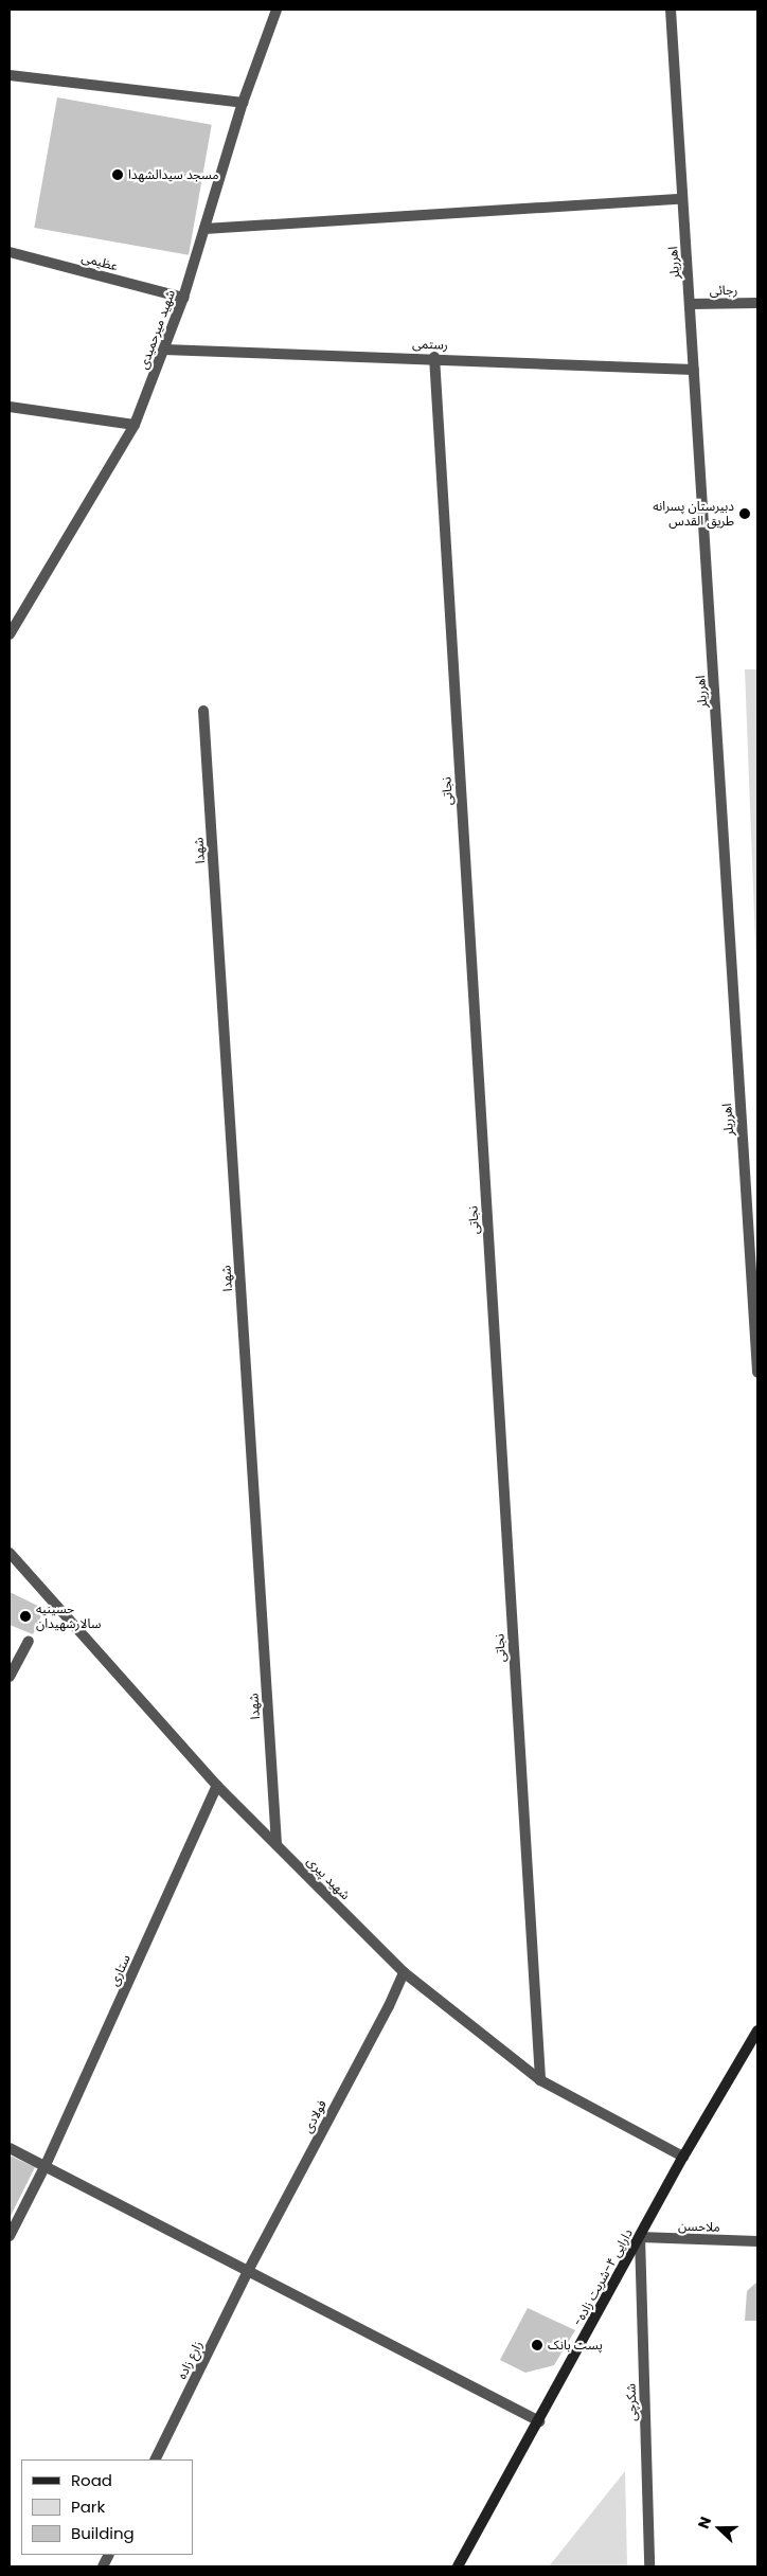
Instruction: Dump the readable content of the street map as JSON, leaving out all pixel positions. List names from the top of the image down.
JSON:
{
  "streets": {
    "main road": ["-دارایی ۴-شربت زاده"],
    "street": [
      "عظیمی",
      "اهرریلر",
      "رجائی",
      "شهید میرحمیدی",
      "رستمی",
      "نجاتی",
      "شهدا",
      "شهید پیری",
      "ستاری",
      "فولادی",
      "ملاحسن",
      "زارع زاده",
      "شکرچی"
    ]
  },
  "crossings": [
    ["عظیمی", "شهید میرحمیدی"],
    ["اهرریلر", "رجائی"],
    ["اهرریلر", "رستمی"],
    ["شهید میرحمیدی", "رستمی"],
    ["رستمی", "نجاتی"],
    ["نجاتی", "شهید پیری"],
    ["شهدا", "شهید پیری"],
    ["شهید پیری", "ستاری"],
    ["شهید پیری", "فولادی"],
    ["شهید پیری", "-دارایی ۴-شربت زاده"],
    ["فولادی", "زارع زاده"],
    ["ملاحسن", "-دارایی ۴-شربت زاده"],
    ["ملاحسن", "شکرچی"],
    ["-دارایی ۴-شربت زاده", "شکرچی"]
  ],
  "places": [
    "مسجد سیدالشهدا",
    "دبیرستان پسرانه طریق القدس",
    "حسینیه سالارشهیدان",
    "پست بانک"
  ],
  "legend": ["Road", "Park", "Building"],
  "north": "left"
}
